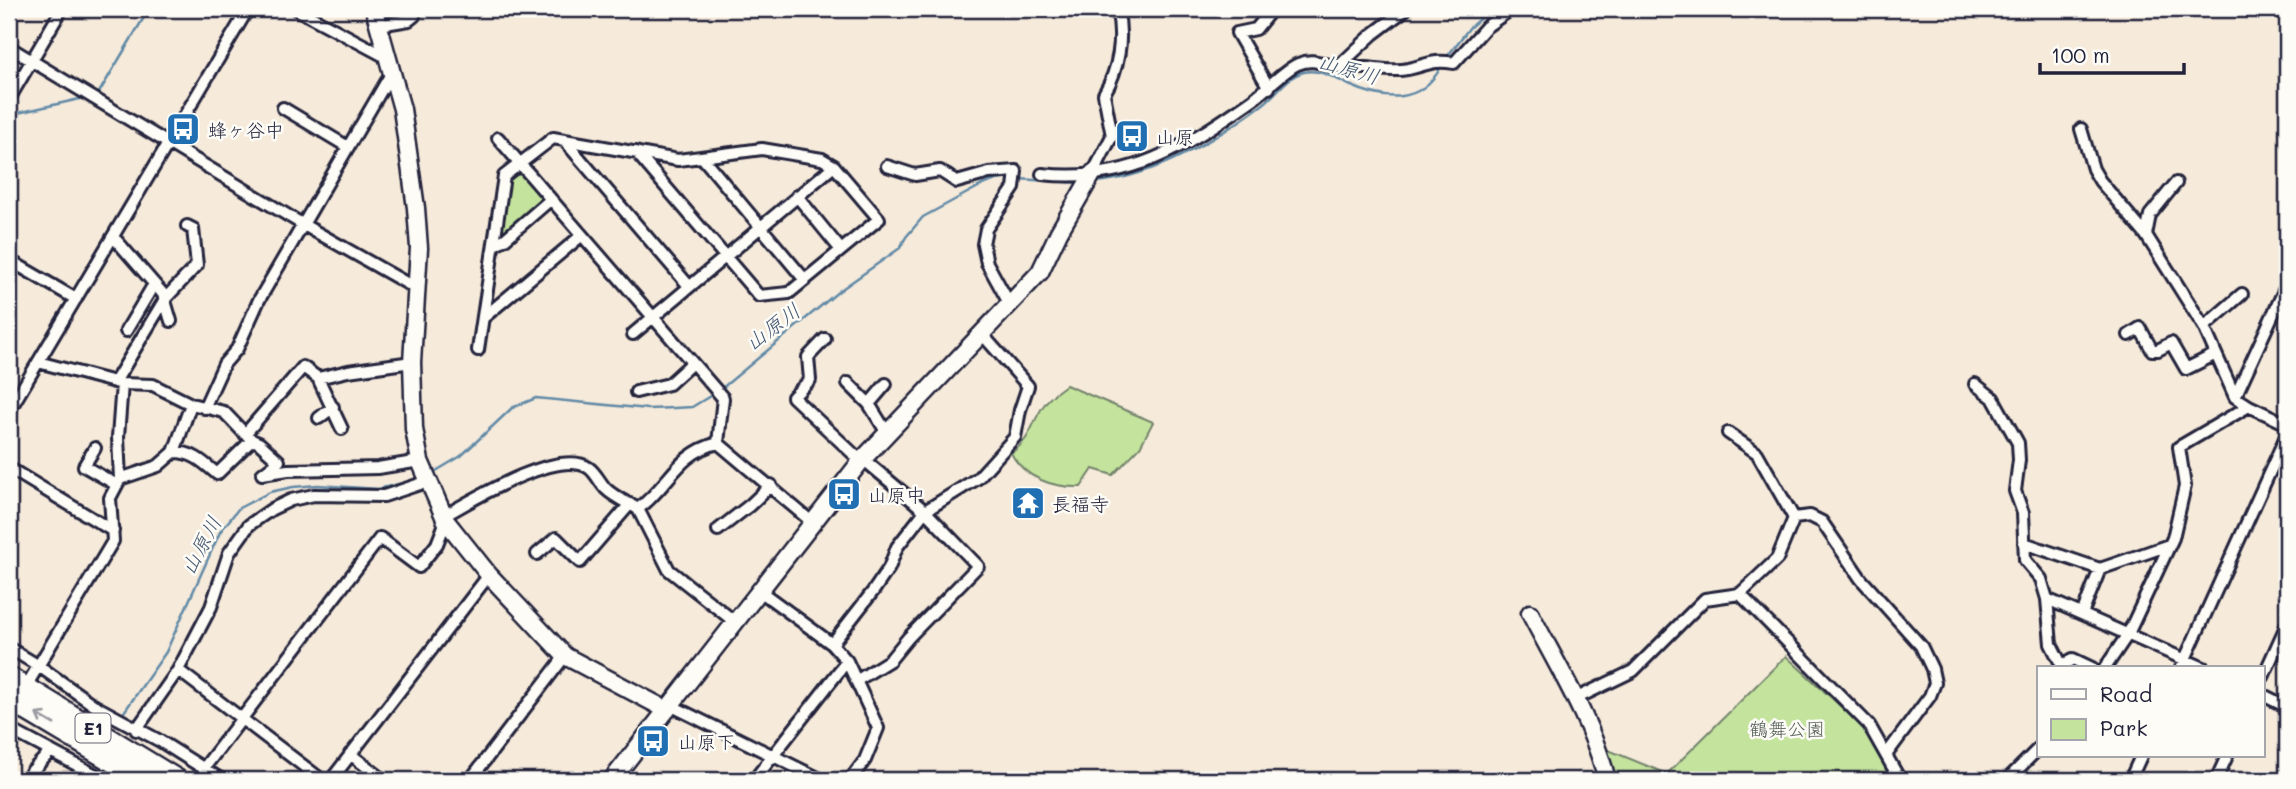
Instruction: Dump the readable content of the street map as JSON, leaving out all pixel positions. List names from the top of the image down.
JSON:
{
  "streets": {
    "highway": ["E1"]
  },
  "water": ["山原川"],
  "parks": ["鶴舞公園"],
  "places": {
    "bus stop": [
      "蜂ヶ谷中",
      "山原",
      "山原中",
      "山原下"
    ],
    "temple": ["長福寺"]
  },
  "legend": ["Road", "Park"],
  "scale_bar": "100 m"
}
